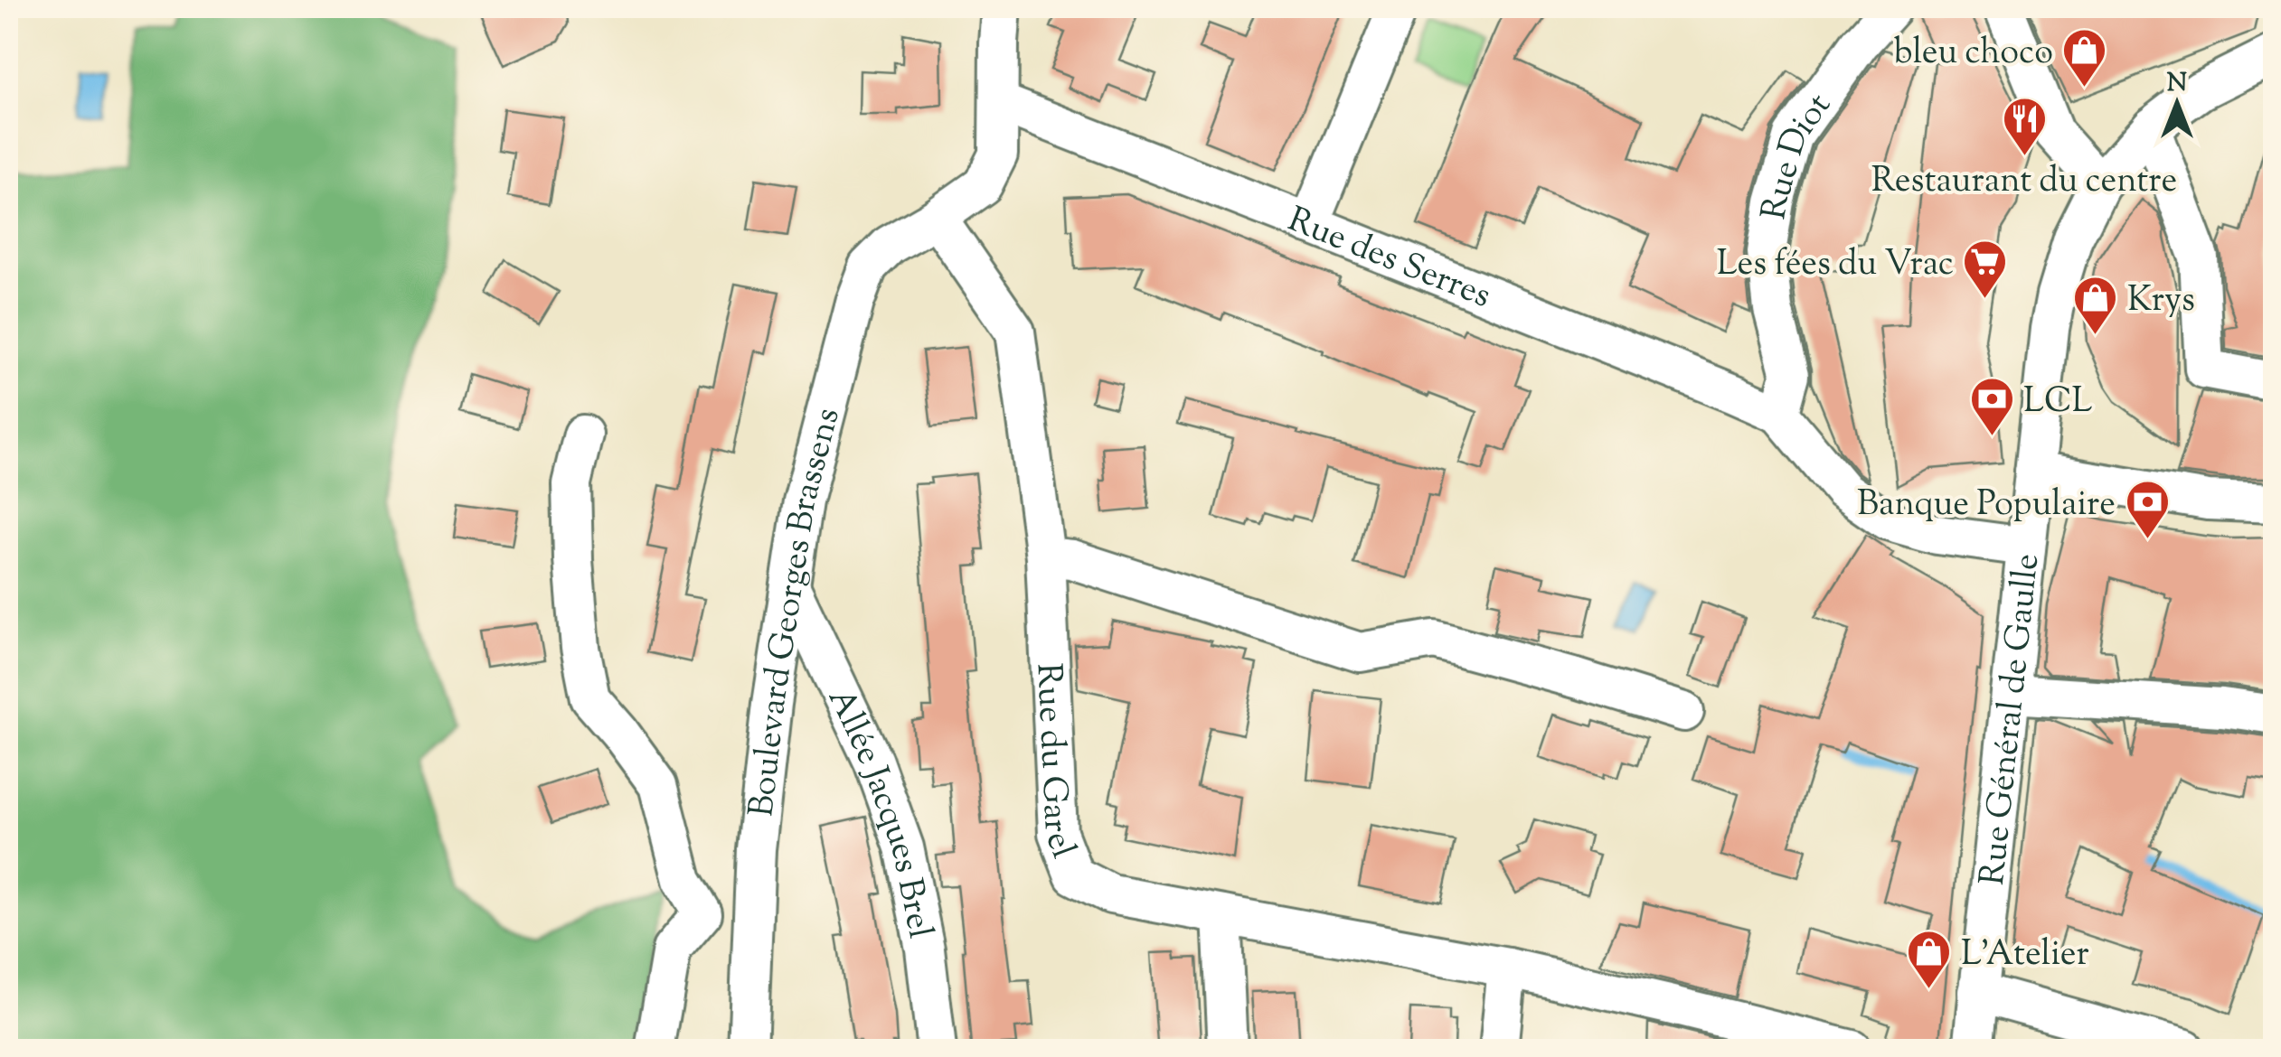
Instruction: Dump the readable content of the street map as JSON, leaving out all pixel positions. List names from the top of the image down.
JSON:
{
  "streets": {
    "street": [
      "Rue Diot",
      "Rue des Serres",
      "Boulevard Georges Brassens",
      "Rue Général de Gaulle",
      "Rue du Garel",
      "Allée Jacques Brel"
    ]
  },
  "crossings": [
    ["Rue Diot", "Rue des Serres"],
    ["Boulevard Georges Brassens", "Rue du Garel"],
    ["Boulevard Georges Brassens", "Allée Jacques Brel"]
  ],
  "places": {
    "shop": ["bleu choco", "Krys", "L'Atelier"],
    "restaurant": ["Restaurant du centre"],
    "supermarket": ["Les fées du Vrac"],
    "bank": ["LCL", "Banque Populaire"]
  },
  "north": "top"
}
